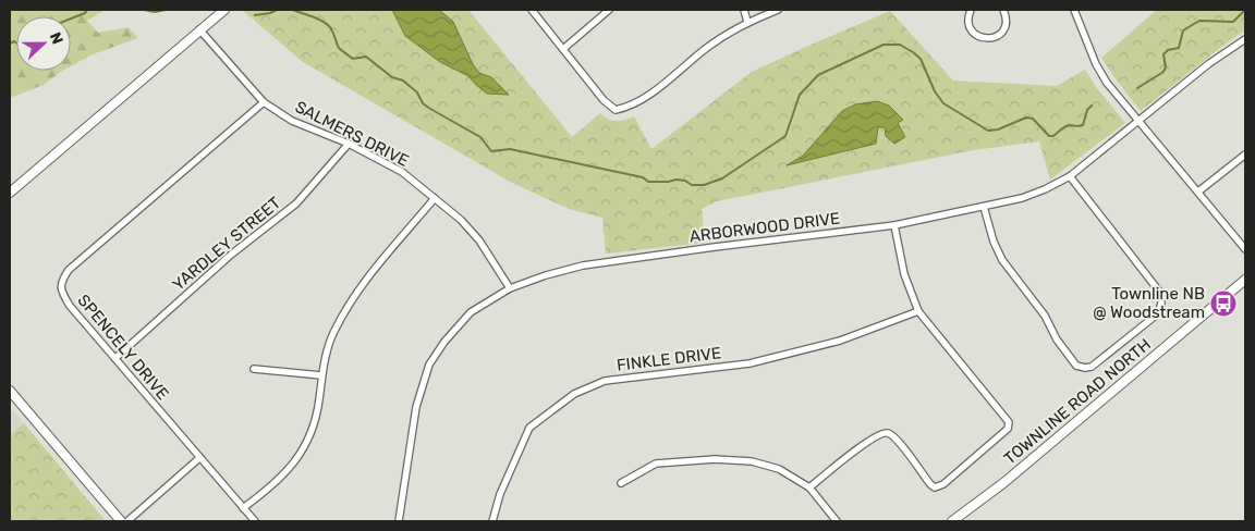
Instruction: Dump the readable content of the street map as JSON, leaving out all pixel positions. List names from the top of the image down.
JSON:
{
  "streets": {
    "street": [
      "SALMERS DRIVE",
      "ARBORWOOD DRIVE",
      "YARDLEY STREET",
      "SPENCELY DRIVE",
      "FINKLE DRIVE",
      "TOWNLINE ROAD NORTH"
    ]
  },
  "crossings": [
    ["SALMERS DRIVE", "ARBORWOOD DRIVE"],
    ["SALMERS DRIVE", "YARDLEY STREET"],
    ["SALMERS DRIVE", "SPENCELY DRIVE"],
    ["YARDLEY STREET", "SPENCELY DRIVE"]
  ],
  "places": {
    "bus stop": ["Townline NB @ Woodstream"]
  },
  "north": "right"
}
